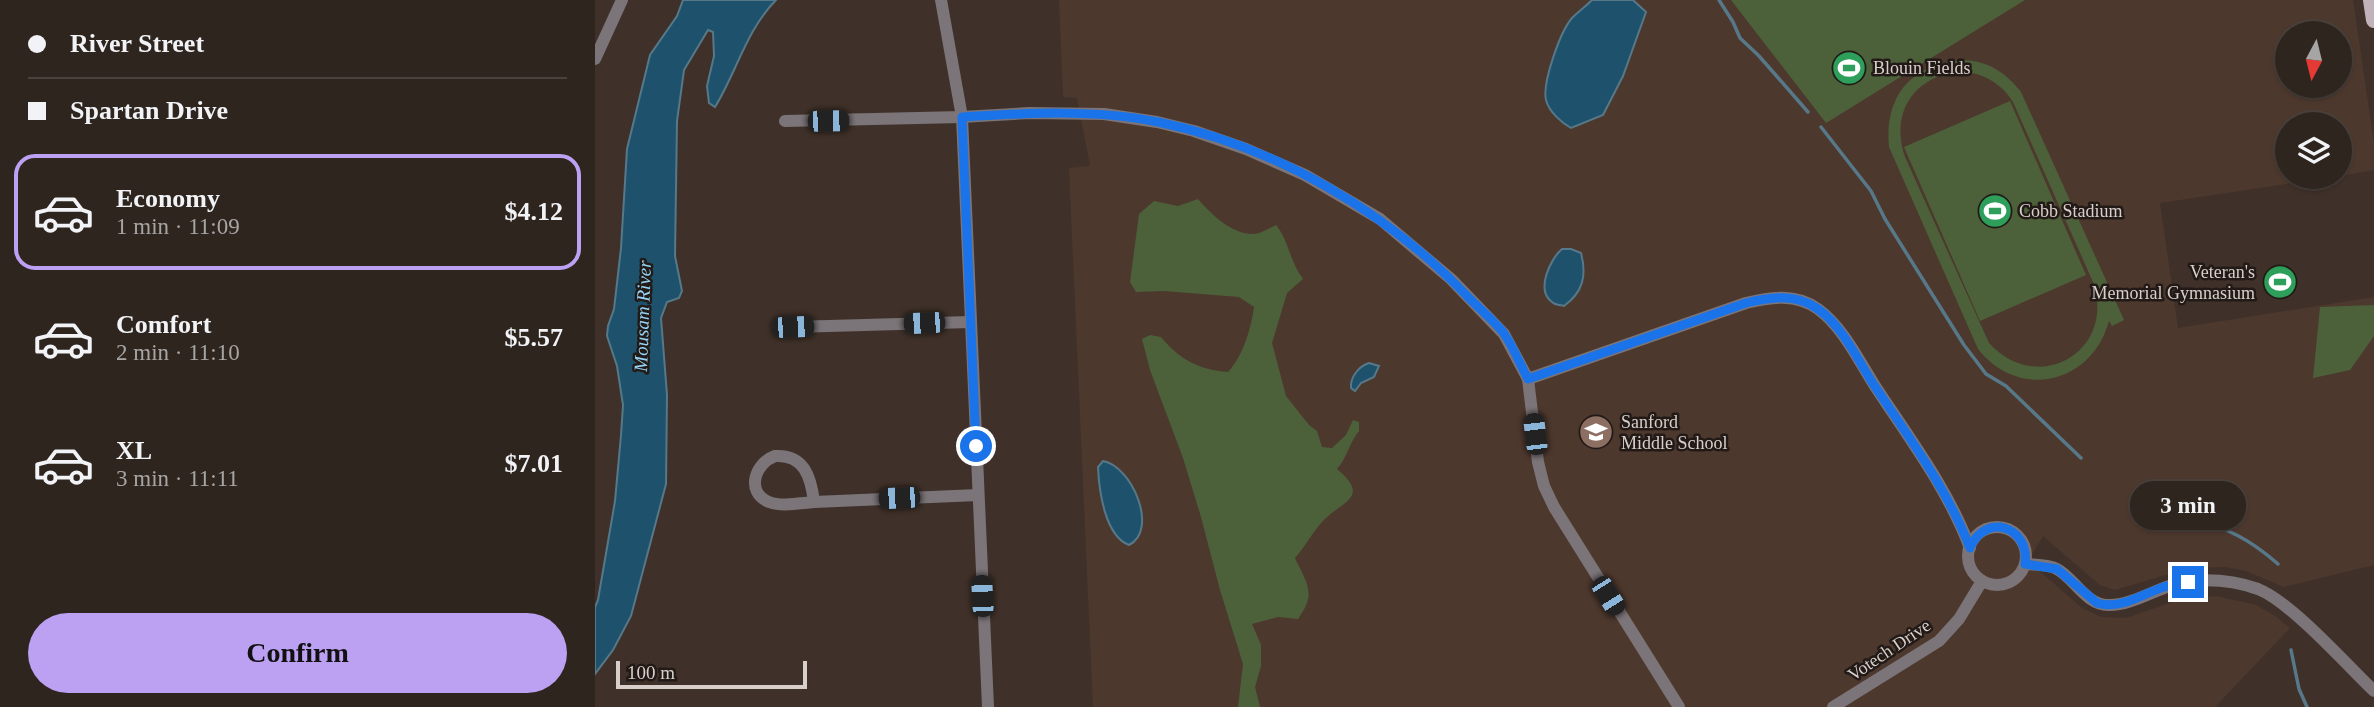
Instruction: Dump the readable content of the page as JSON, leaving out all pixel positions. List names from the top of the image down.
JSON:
{
  "streets": {
    "street": ["Votech Drive"]
  },
  "water": ["Mousam River"],
  "places": {
    "sports": ["Blouin Fields", "Cobb Stadium", "Veteran's Memorial Gymnasium"],
    "school or university": ["Sanford Middle School"]
  },
  "scale_bar": "100 m",
  "north": "bottom",
  "page": {
    "banner": ["River Street", "Spartan Drive"],
    "list": [
      {
        "name": "Economy",
        "note": "1 min · 11:09",
        "value": "$4.12"
      },
      {
        "name": "Comfort",
        "note": "2 min · 11:10",
        "value": "$5.57"
      },
      {
        "name": "XL",
        "note": "3 min · 11:11",
        "value": "$7.01"
      }
    ],
    "bubble": "3 min",
    "buttons": "Confirm",
    "scale": "100 m"
  }
}
